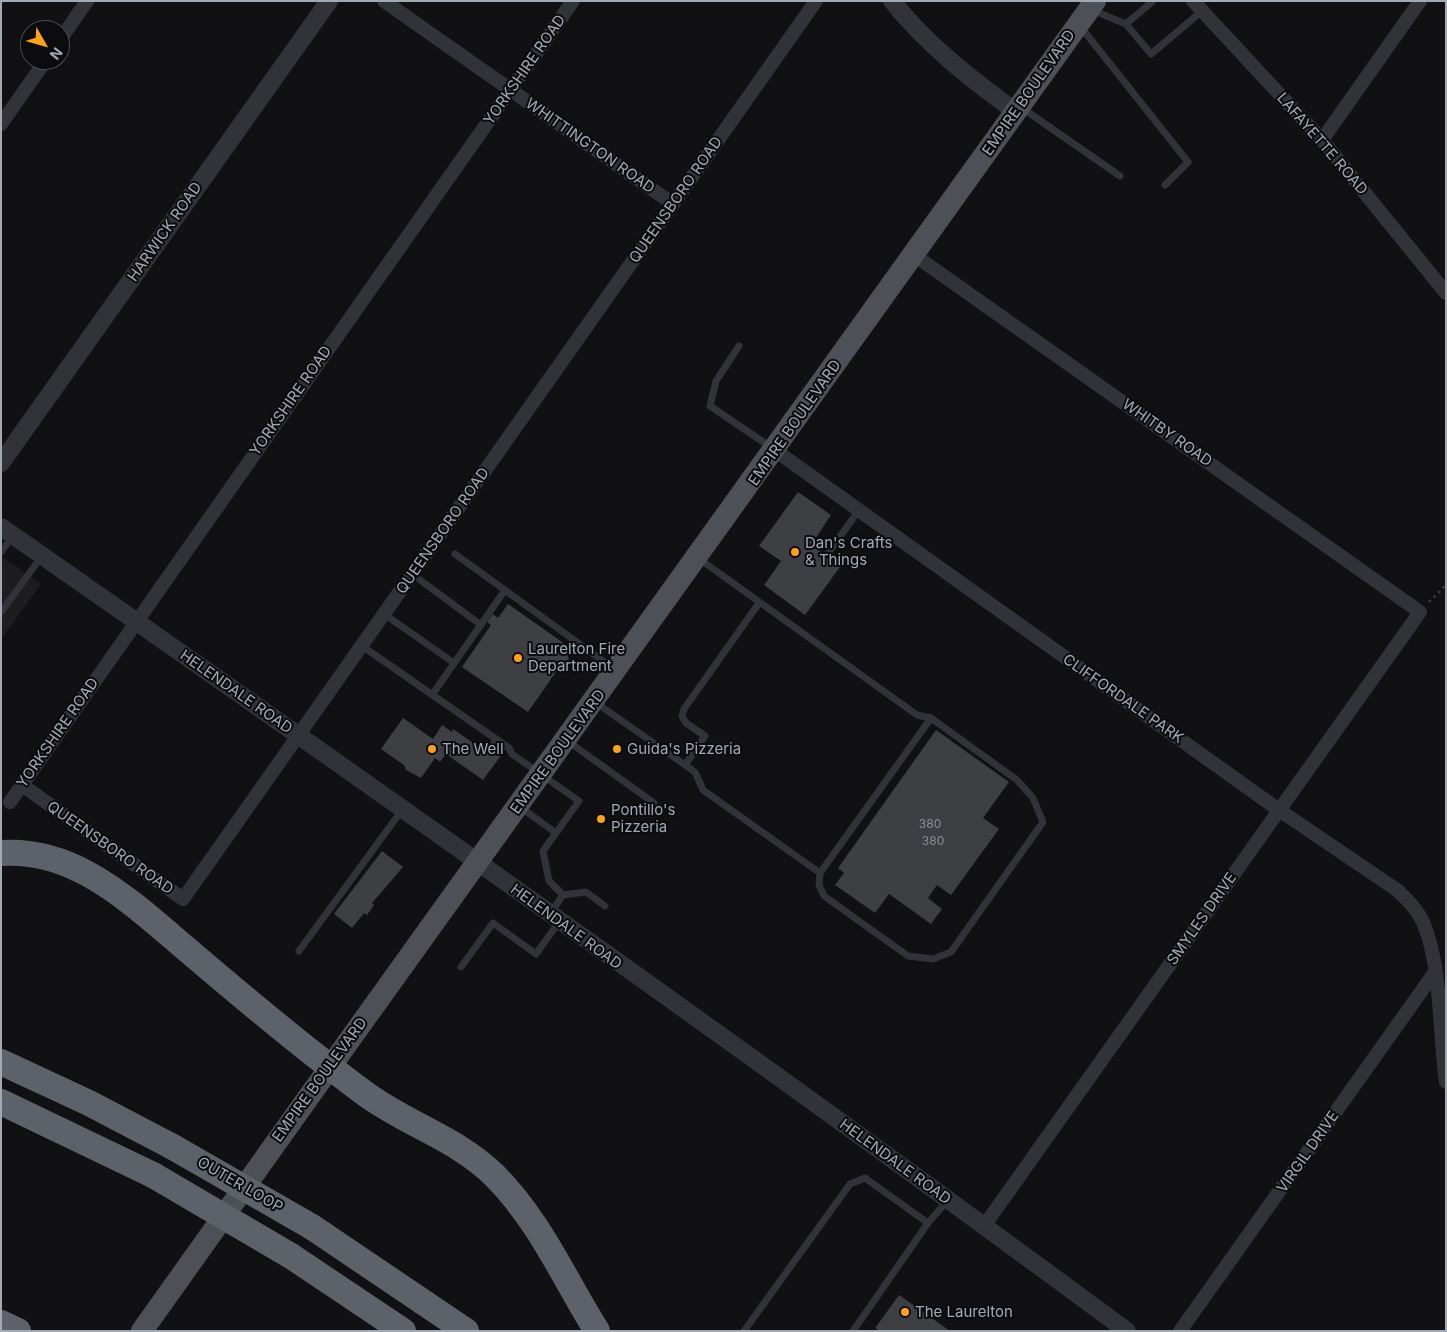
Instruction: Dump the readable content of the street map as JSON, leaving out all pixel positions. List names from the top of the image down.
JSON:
{
  "streets": {
    "highway": ["OUTER LOOP"],
    "main road": ["EMPIRE BOULEVARD"],
    "street": [
      "YORKSHIRE ROAD",
      "LAFAYETTE ROAD",
      "WHITTINGTON ROAD",
      "QUEENSBORO ROAD",
      "HARWICK ROAD",
      "WHITBY ROAD",
      "HELENDALE ROAD",
      "CLIFFORDALE PARK",
      "SMYLES DRIVE",
      "VIRGIL DRIVE"
    ]
  },
  "crossings": [
    ["YORKSHIRE ROAD", "WHITTINGTON ROAD"],
    ["YORKSHIRE ROAD", "QUEENSBORO ROAD"],
    ["YORKSHIRE ROAD", "HELENDALE ROAD"],
    ["EMPIRE BOULEVARD", "WHITBY ROAD"],
    ["EMPIRE BOULEVARD", "HELENDALE ROAD"],
    ["EMPIRE BOULEVARD", "CLIFFORDALE PARK"],
    ["WHITTINGTON ROAD", "QUEENSBORO ROAD"],
    ["QUEENSBORO ROAD", "HELENDALE ROAD"],
    ["WHITBY ROAD", "SMYLES DRIVE"],
    ["HELENDALE ROAD", "SMYLES DRIVE"],
    ["CLIFFORDALE PARK", "SMYLES DRIVE"],
    ["CLIFFORDALE PARK", "VIRGIL DRIVE"]
  ],
  "places": [
    "Dan's Crafts & Things",
    "Laurelton Fire Department",
    "The Well",
    "Guida's Pizzeria",
    "Pontillo's Pizzeria",
    "The Laurelton"
  ],
  "house_numbers": ["380", "380"],
  "north": "bottom right"
}
